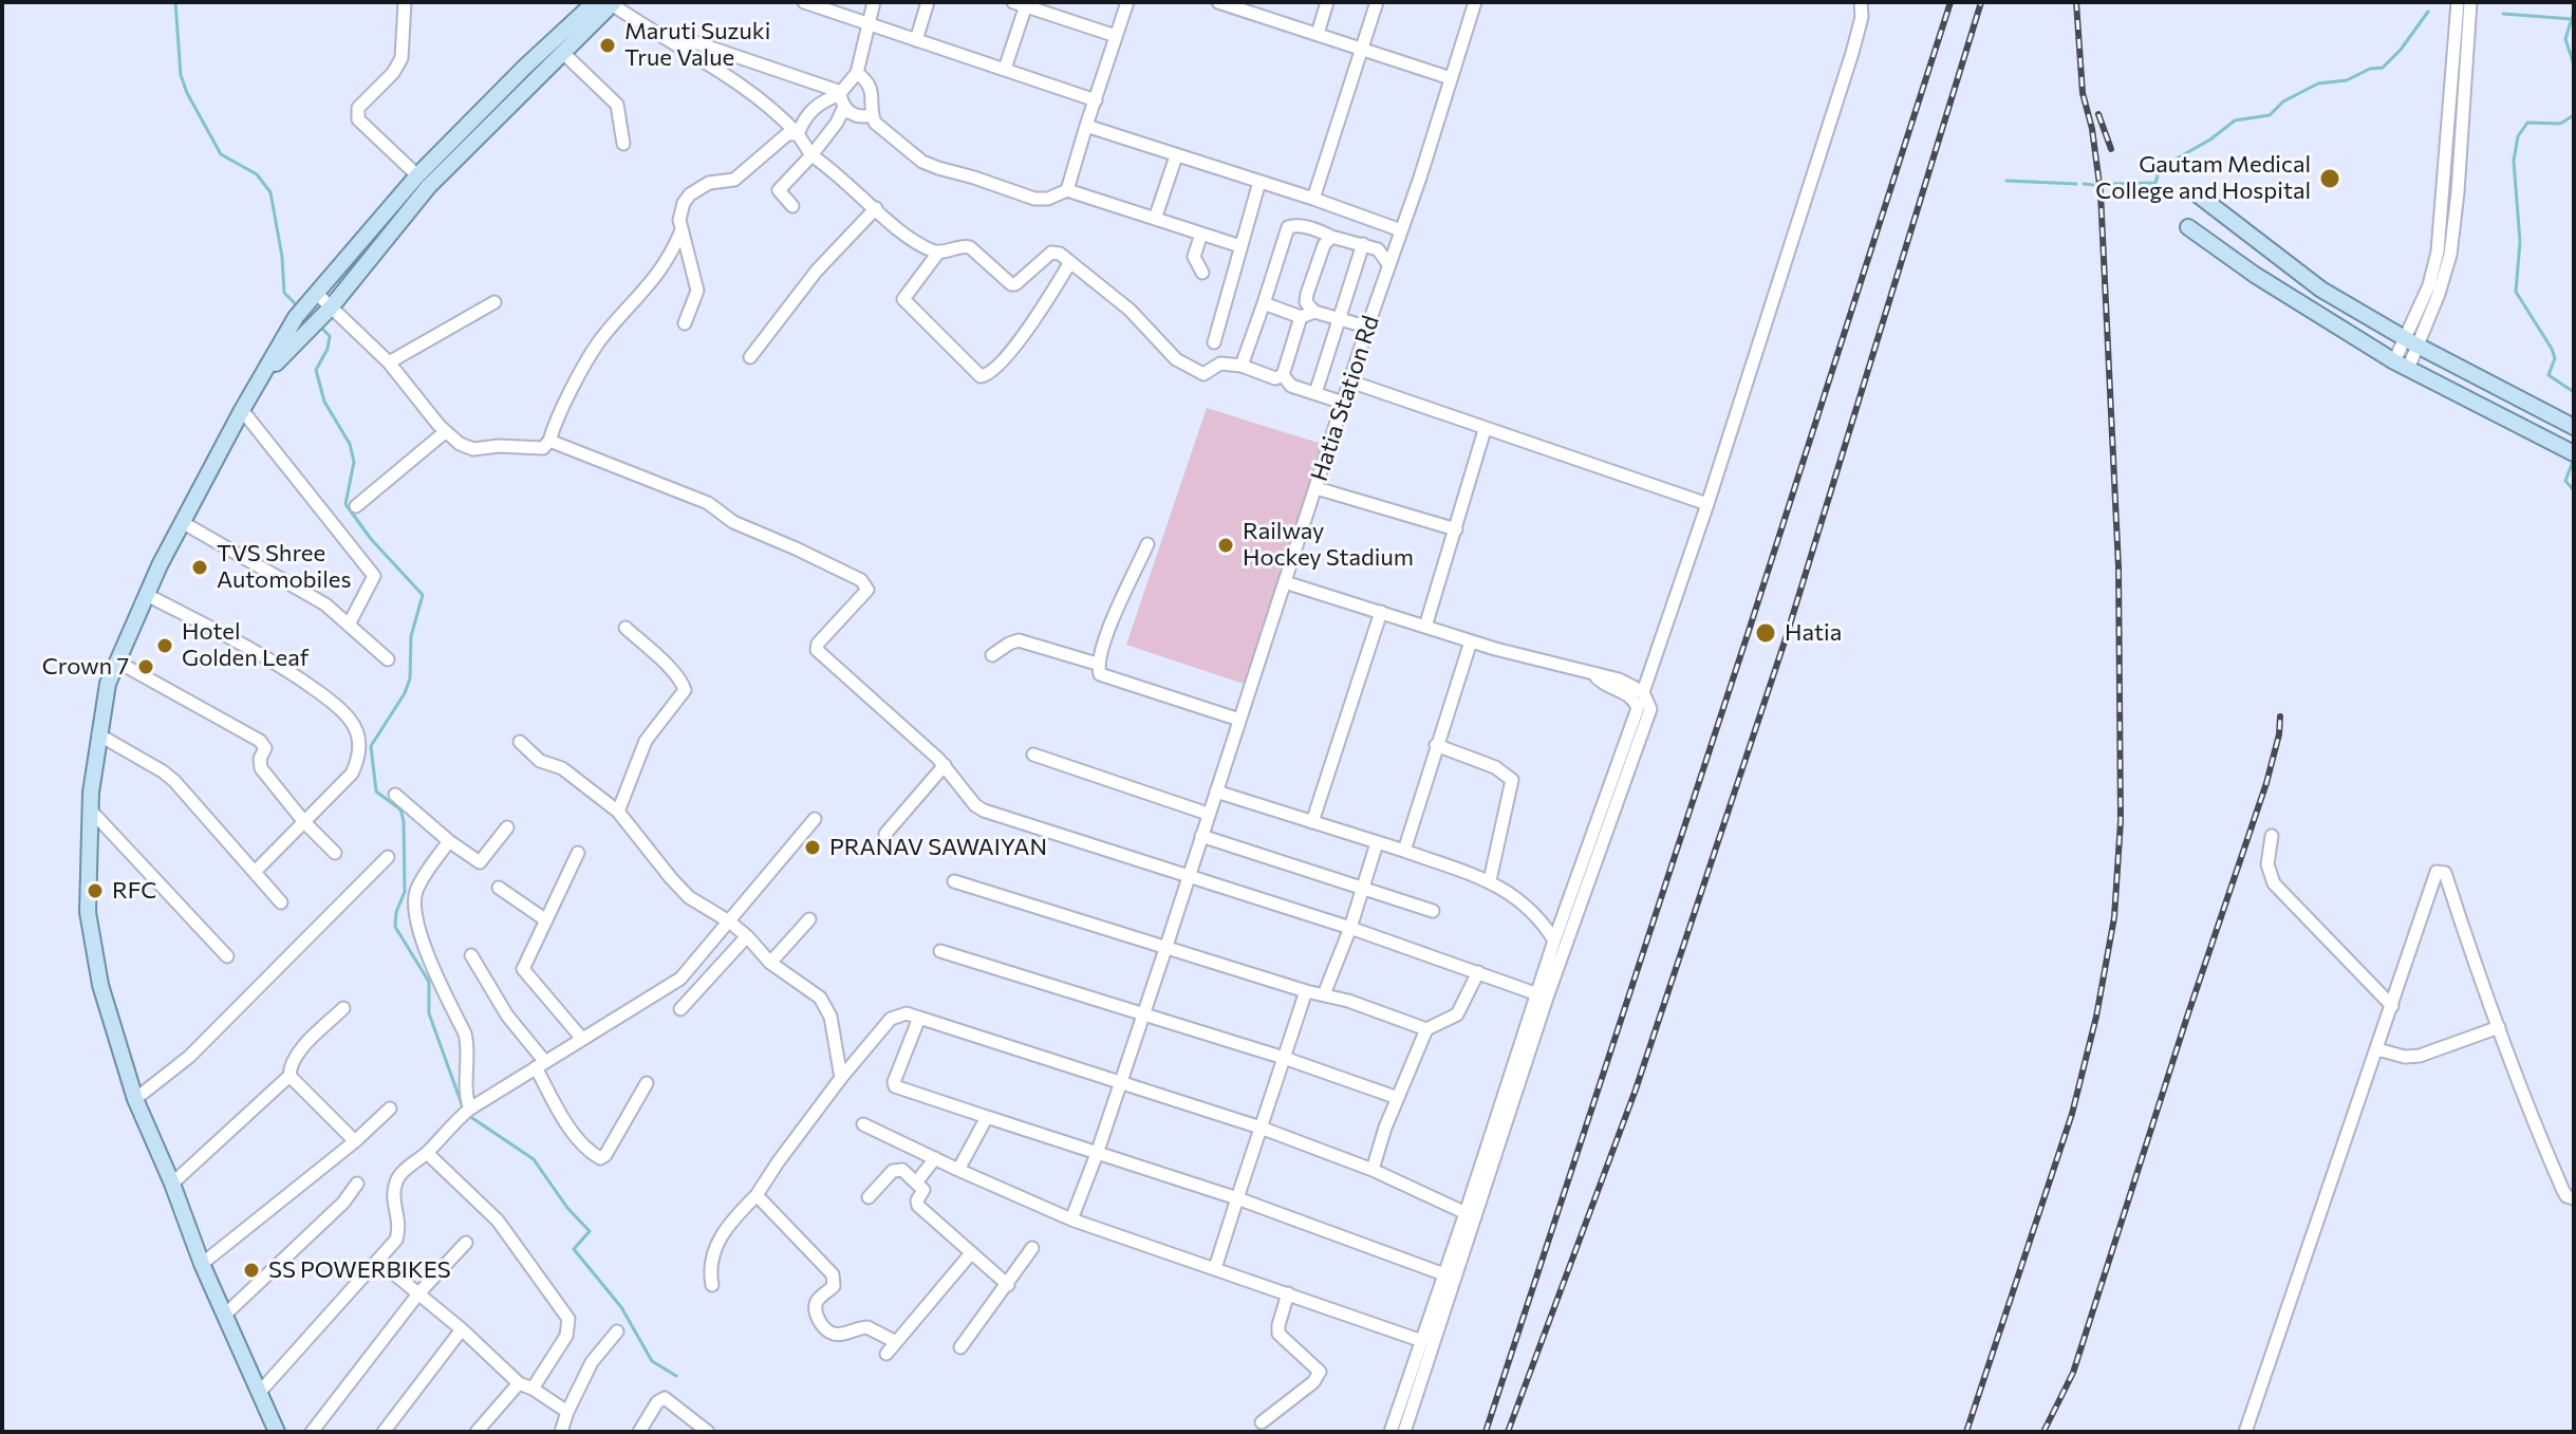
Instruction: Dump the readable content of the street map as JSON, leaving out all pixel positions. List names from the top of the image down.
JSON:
{
  "streets": {
    "street": ["Hatia Station Rd"]
  },
  "places": [
    "Maruti Suzuki True Value",
    "Gautam Medical College and Hospital",
    "Railway Hockey Stadium",
    "TVS Shree Automobiles",
    "Hatia",
    "Hotel Golden Leaf",
    "Crown 7",
    "PRANAV SAWAIYAN",
    "RFC",
    "SS POWERBIKES"
  ]
}
